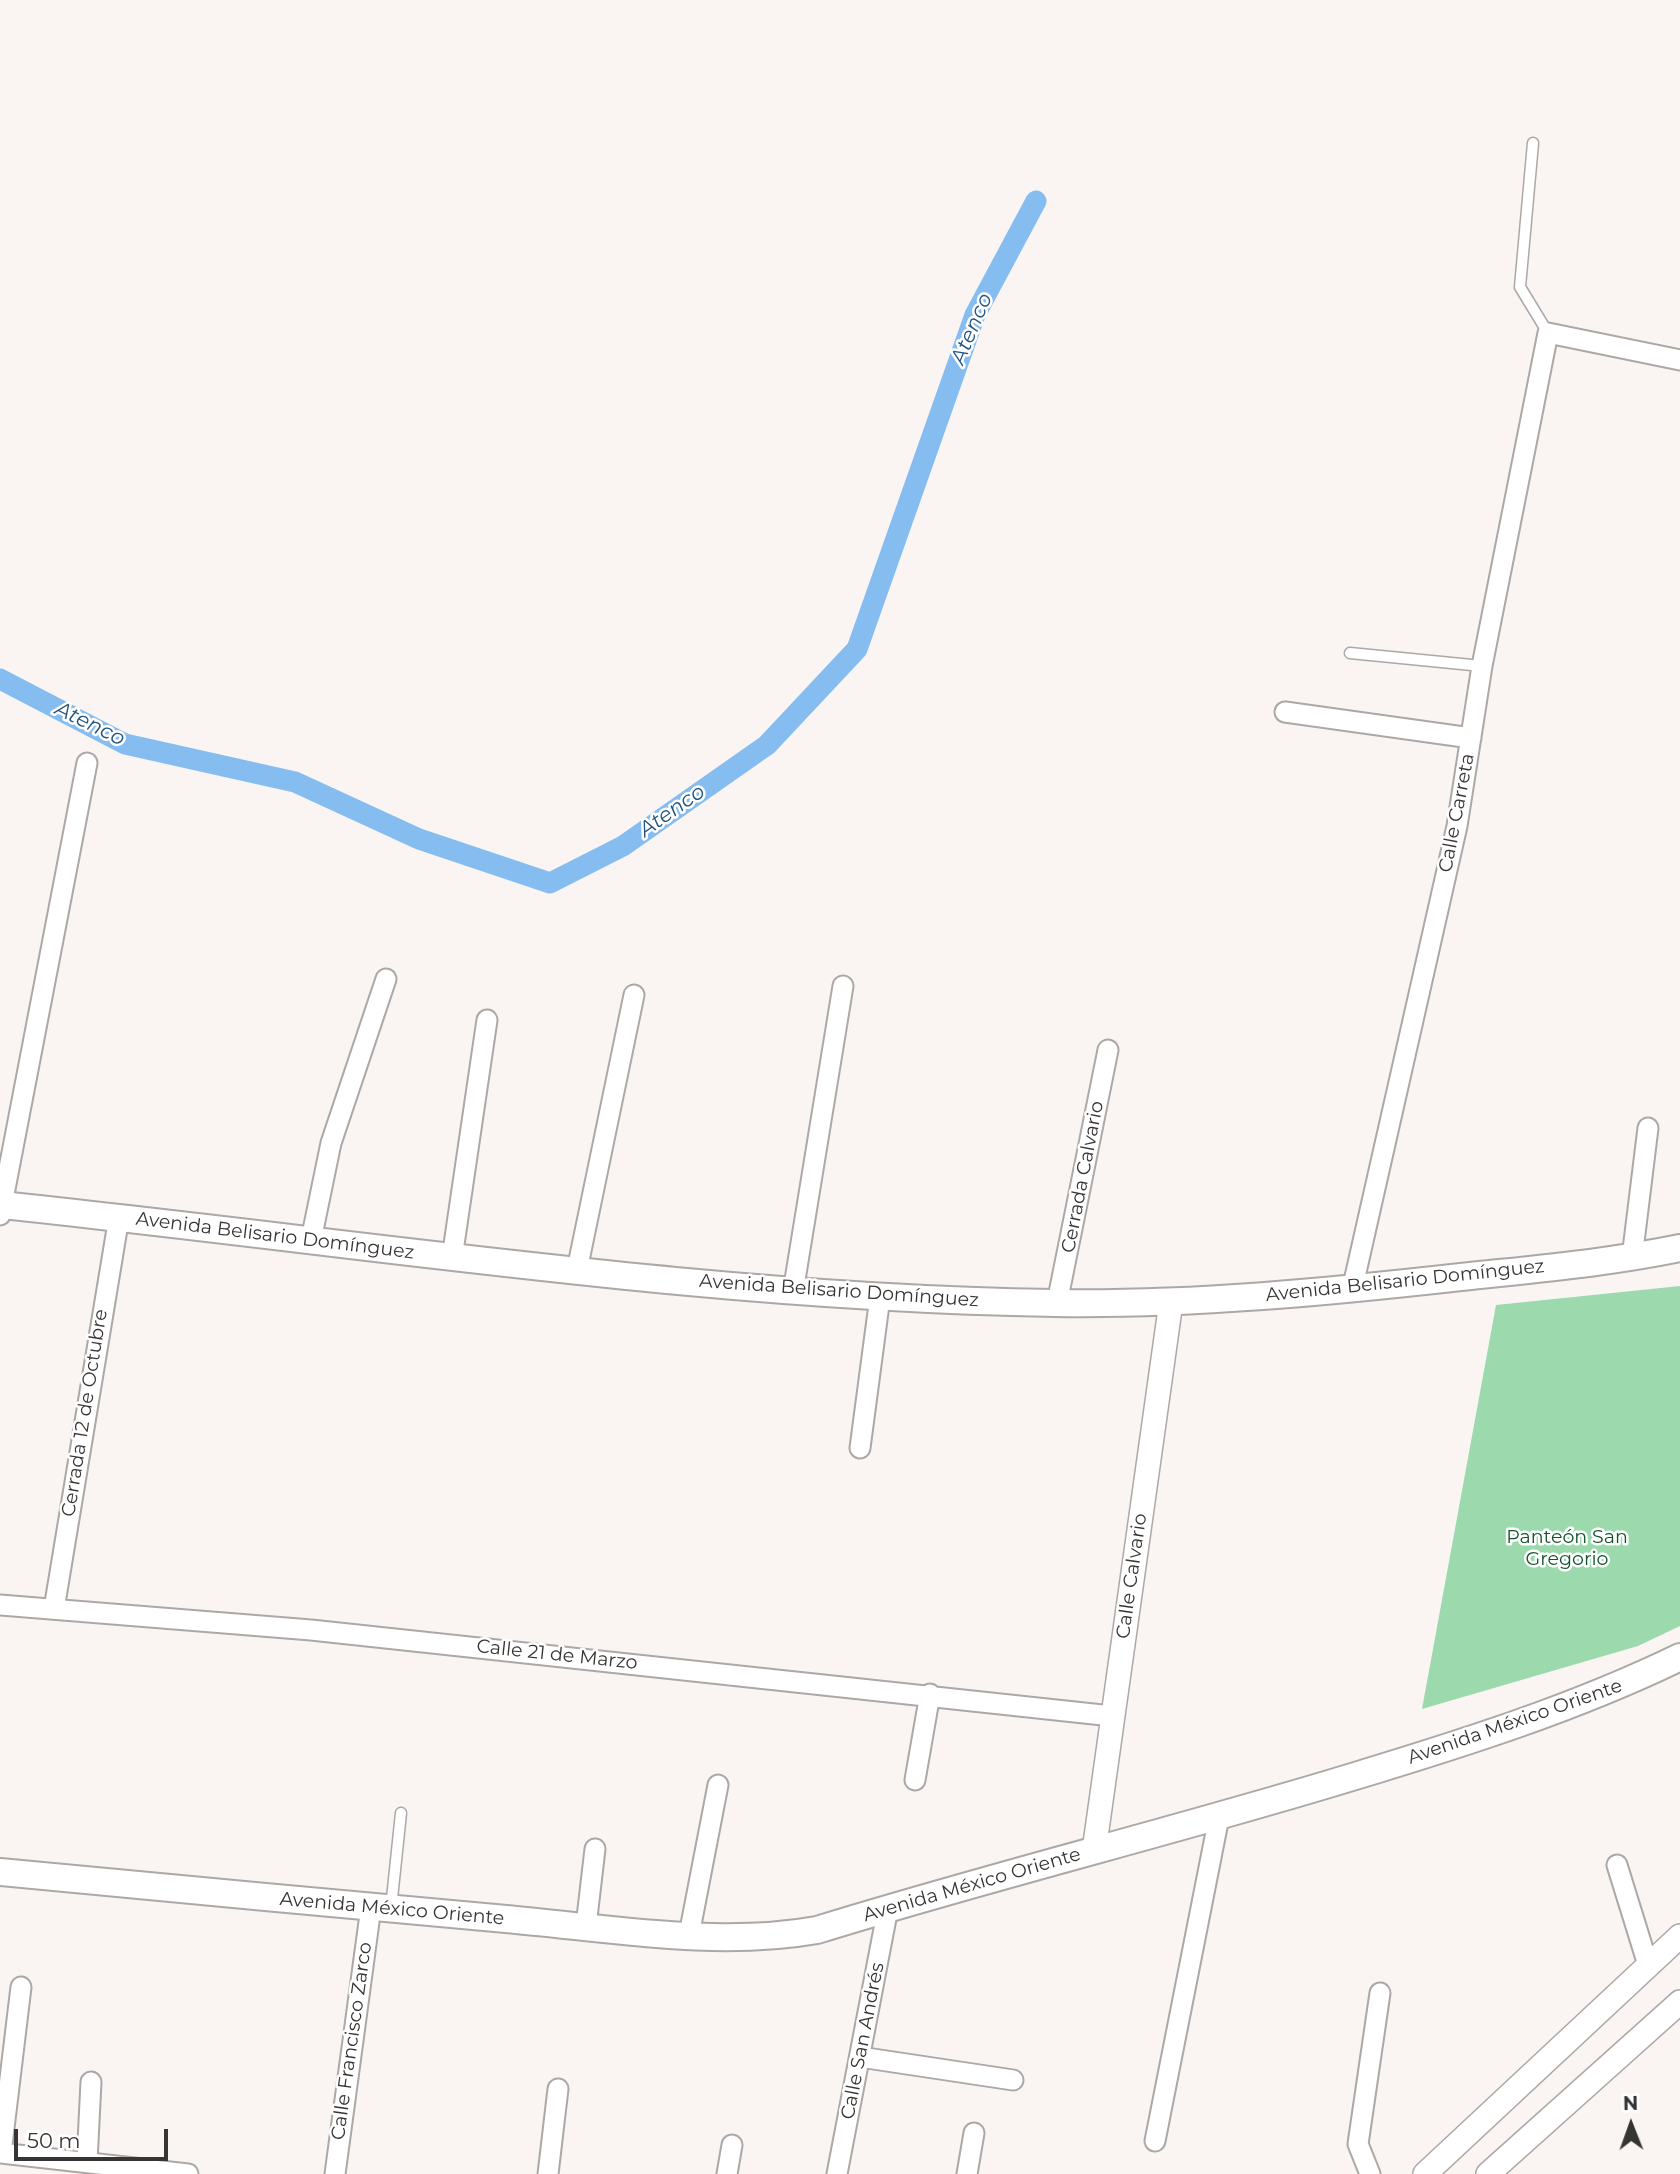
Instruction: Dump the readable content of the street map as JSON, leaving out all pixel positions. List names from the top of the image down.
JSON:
{
  "streets": {
    "main road": ["Avenida Belisario Domínguez", "Avenida México Oriente"],
    "street": [
      "Calle Carreta",
      "Cerrada Calvario",
      "Cerrada 12 de Octubre",
      "Calle Calvario",
      "Calle 21 de Marzo",
      "Calle Francisco Zarco",
      "Calle San Andrés"
    ]
  },
  "crossings": [
    ["Calle Carreta", "Avenida Belisario Domínguez"],
    ["Cerrada Calvario", "Avenida Belisario Domínguez"],
    ["Avenida Belisario Domínguez", "Cerrada 12 de Octubre"],
    ["Avenida Belisario Domínguez", "Calle Calvario"],
    ["Cerrada 12 de Octubre", "Calle 21 de Marzo"],
    ["Calle Calvario", "Calle 21 de Marzo"],
    ["Calle Calvario", "Avenida México Oriente"],
    ["Avenida México Oriente", "Calle Francisco Zarco"],
    ["Avenida México Oriente", "Calle San Andrés"]
  ],
  "water": ["Atenco"],
  "parks": ["Panteón San Gregorio"],
  "scale_bar": "50 m",
  "north": "top"
}
